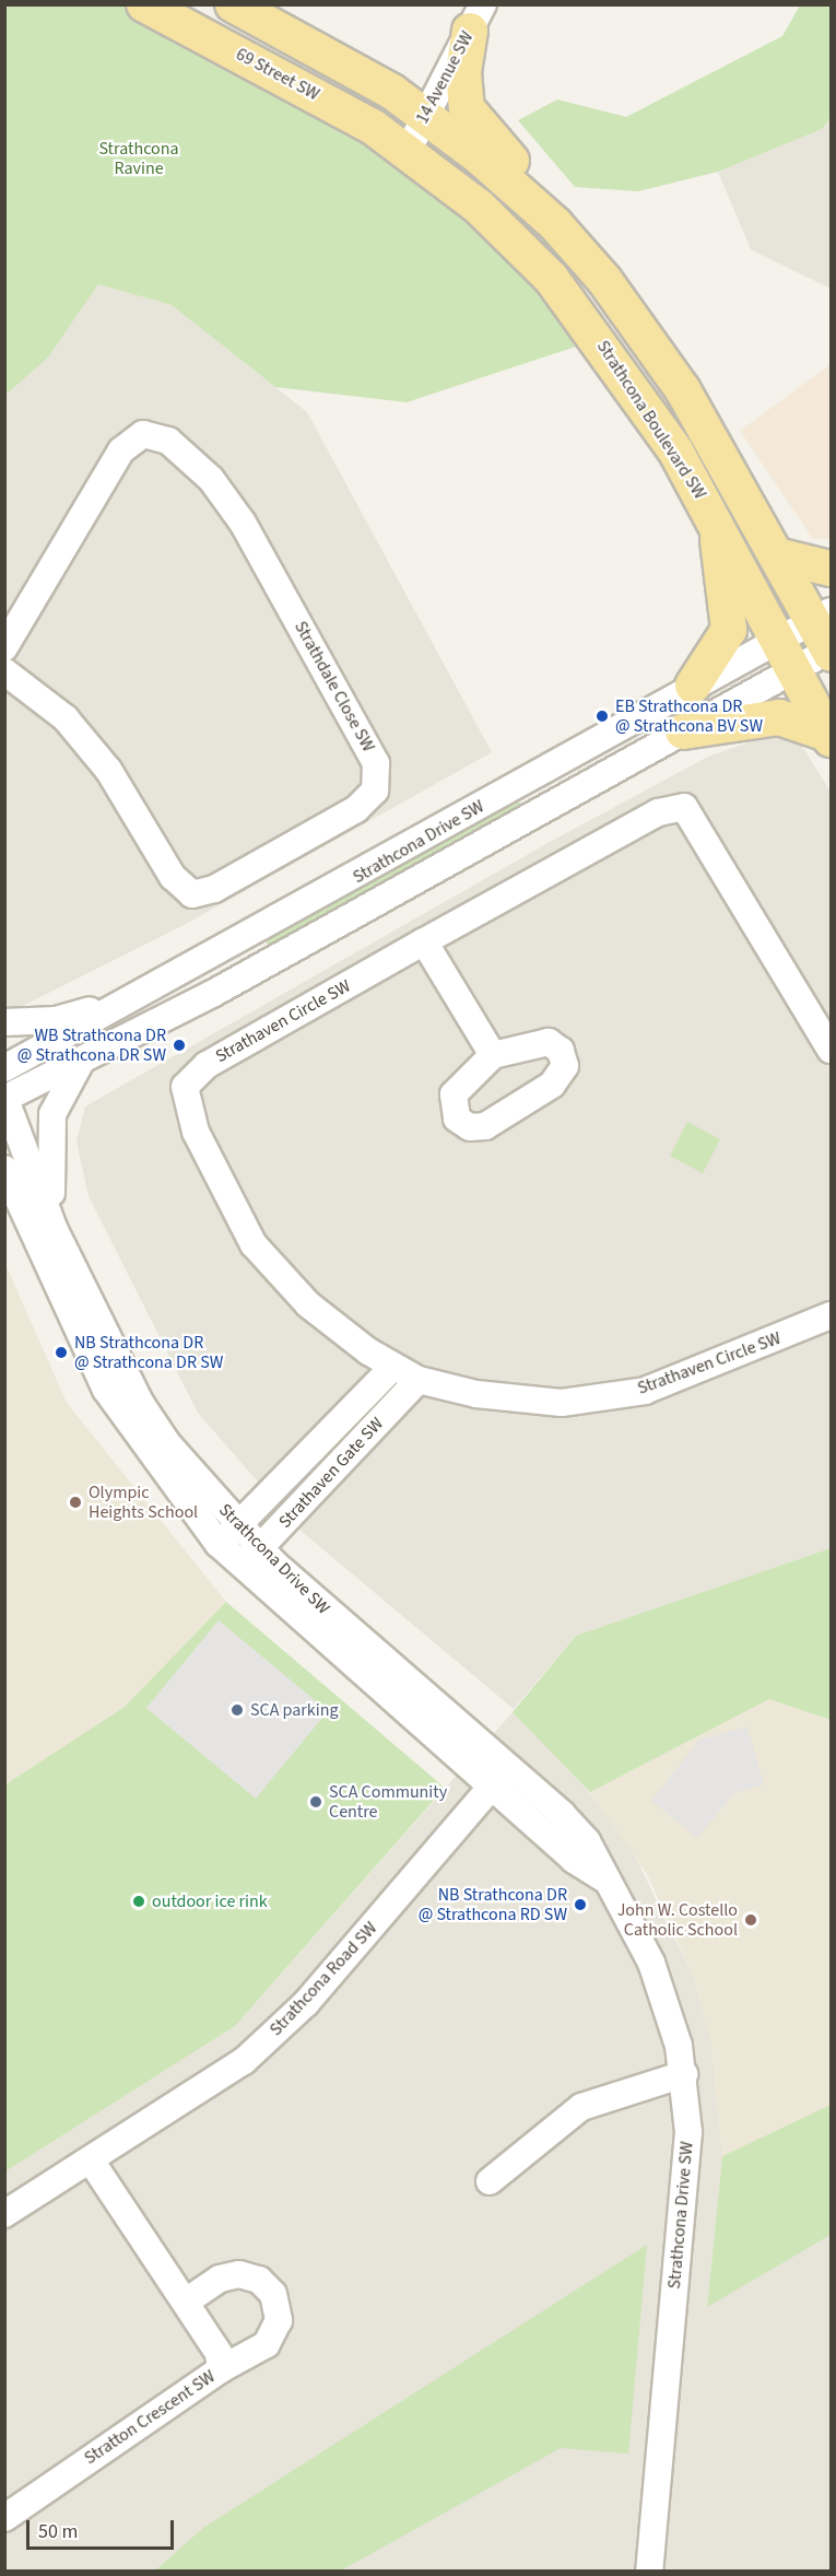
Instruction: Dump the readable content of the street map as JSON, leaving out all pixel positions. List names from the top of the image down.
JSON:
{
  "streets": {
    "main road": ["69 Street SW", "Strathcona Boulevard SW"],
    "street": [
      "14 Avenue SW",
      "Strathdale Close SW",
      "Strathcona Drive SW",
      "Strathaven Circle SW",
      "Strathaven Gate SW",
      "Strathcona Road SW",
      "Stratton Crescent SW"
    ]
  },
  "crossings": [
    ["69 Street SW", "14 Avenue SW"],
    ["69 Street SW", "Strathcona Boulevard SW"],
    ["14 Avenue SW", "Strathcona Boulevard SW"],
    ["Strathcona Boulevard SW", "Strathcona Drive SW"],
    ["Strathcona Drive SW", "Strathaven Gate SW"],
    ["Strathcona Drive SW", "Strathcona Road SW"],
    ["Strathaven Circle SW", "Strathaven Gate SW"],
    ["Strathcona Road SW", "Stratton Crescent SW"]
  ],
  "parks": ["Strathcona Ravine"],
  "places": [
    "EB Strathcona DR @ Strathcona BV SW",
    "WB Strathcona DR @ Strathcona DR SW",
    "NB Strathcona DR @ Strathcona DR SW",
    "Olympic Heights School",
    "SCA parking",
    "SCA Community Centre",
    "outdoor ice rink",
    "NB Strathcona DR @ Strathcona RD SW",
    "John W. Costello Catholic School"
  ],
  "scale_bar": "50 m"
}
